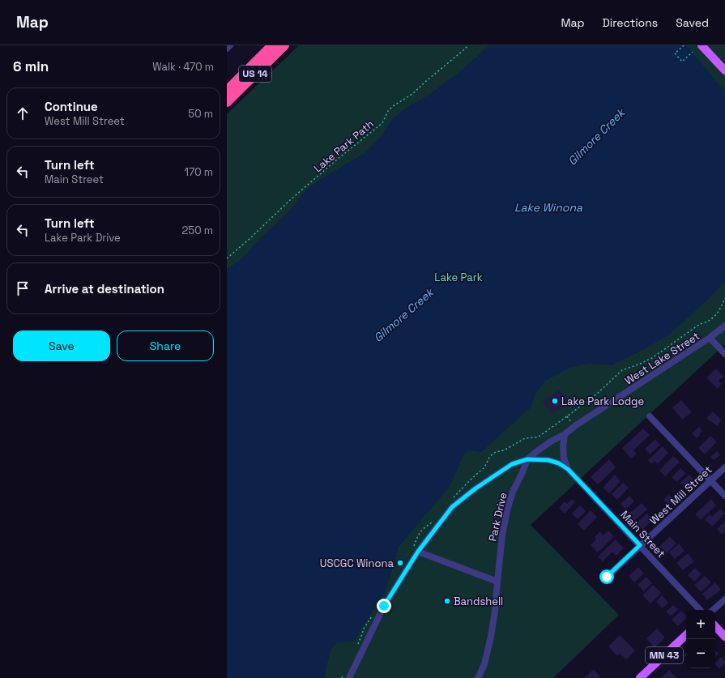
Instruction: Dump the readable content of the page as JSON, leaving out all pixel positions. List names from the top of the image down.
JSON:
{
  "streets": {
    "highway": ["US 14"],
    "main road": ["MN 43"],
    "street": [
      "West Lake Street",
      "West Mill Street",
      "Park Drive",
      "Main Street"
    ],
    "path": ["Lake Park Path"]
  },
  "crossings": [
    ["West Lake Street", "Park Drive"],
    ["West Lake Street", "Main Street"],
    ["West Mill Street", "Main Street"],
    ["Park Drive", "Main Street"]
  ],
  "water": ["Gilmore Creek", "Lake Winona"],
  "parks": ["Lake Park"],
  "places": ["Lake Park Lodge", "USCGC Winona", "Bandshell"],
  "page": {
    "header": "Map",
    "nav": ["Map", "Directions", "Saved"],
    "heading": ["6 min", "Walk · 470 m"],
    "list": [
      ["Continue", "West Mill Street", "50 m"],
      ["Turn left", "Main Street", "170 m"],
      ["Turn left", "Lake Park Drive", "250 m"],
      "Arrive at destination"
    ],
    "buttons": ["Save", "Share"],
    "map_buttons": ["+", "−"]
  }
}
